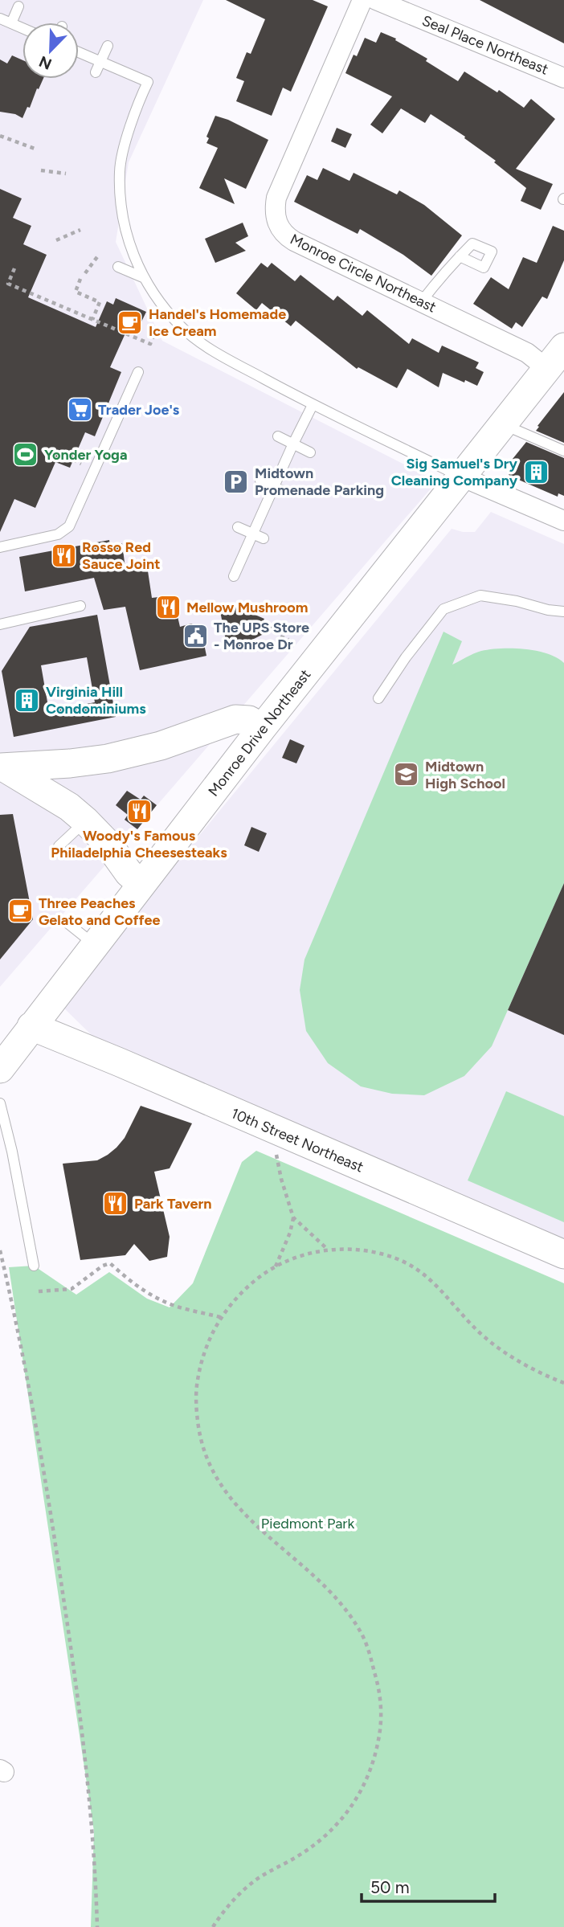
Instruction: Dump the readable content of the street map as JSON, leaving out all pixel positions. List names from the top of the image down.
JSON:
{
  "streets": {
    "main road": ["Monroe Drive Northeast", "10th Street Northeast"],
    "street": ["Seal Place Northeast", "Monroe Circle Northeast"]
  },
  "crossings": [
    ["Monroe Circle Northeast", "Monroe Drive Northeast"],
    ["Monroe Drive Northeast", "10th Street Northeast"]
  ],
  "parks": ["Piedmont Park"],
  "places": {
    "cafe": ["Handel's Homemade Ice Cream", "Three Peaches Gelato and Coffee"],
    "supermarket": ["Trader Joe's"],
    "sports": ["Yonder Yoga"],
    "building": ["Sig Samuel's Dry Cleaning Company", "Virginia Hill Condominiums"],
    "parking": ["Midtown Promenade Parking"],
    "restaurant": [
      "Rosso Red Sauce Joint",
      "Mellow Mushroom",
      "Woody's Famous Philadelphia Cheesesteaks",
      "Park Tavern"
    ],
    "public building": ["The UPS Store - Monroe Dr"],
    "school or university": ["Midtown High School"]
  },
  "scale_bar": "50 m",
  "north": "bottom left"
}
